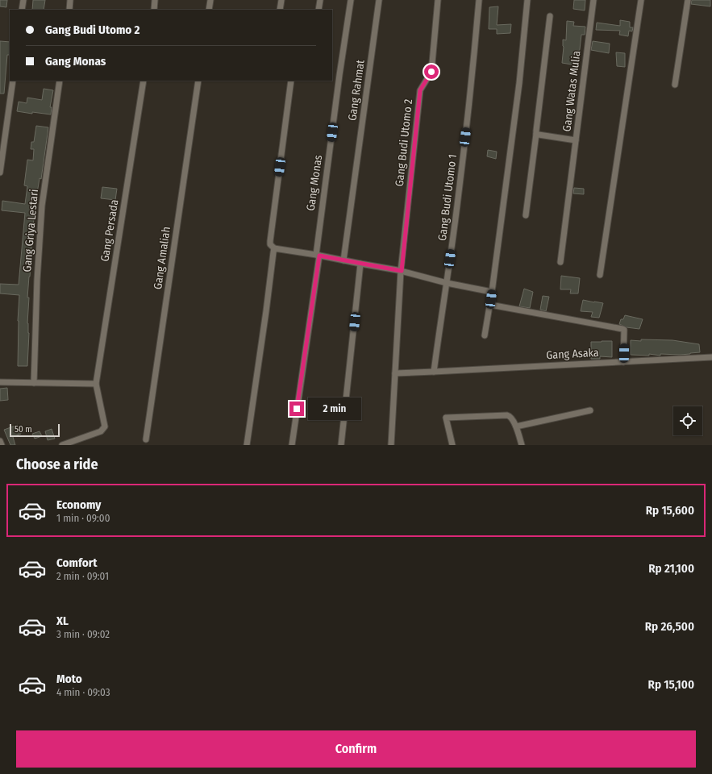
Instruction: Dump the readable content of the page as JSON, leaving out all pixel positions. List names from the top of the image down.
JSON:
{
  "streets": {
    "street": [
      "Gang Rahmat",
      "Gang Watas Mulia",
      "Gang Budi Utomo 2",
      "Gang Monas",
      "Gang Budi Utomo 1",
      "Gang Griya Lestari",
      "Gang Persada",
      "Gang Amaliah",
      "Gang Asaka"
    ]
  },
  "crossings": [
    ["Gang Budi Utomo 2", "Gang Asaka"],
    ["Gang Budi Utomo 1", "Gang Asaka"]
  ],
  "scale_bar": "50 m",
  "page": {
    "banner": ["Gang Budi Utomo 2", "Gang Monas"],
    "bubble": "2 min",
    "scale": "50 m",
    "heading": "Choose a ride",
    "list": [
      {
        "name": "Economy",
        "note": "1 min · 09:00",
        "value": "Rp 15,600"
      },
      {
        "name": "Comfort",
        "note": "2 min · 09:01",
        "value": "Rp 21,100"
      },
      {
        "name": "XL",
        "note": "3 min · 09:02",
        "value": "Rp 26,500"
      },
      {
        "name": "Moto",
        "note": "4 min · 09:03",
        "value": "Rp 15,100"
      }
    ],
    "buttons": "Confirm"
  }
}
